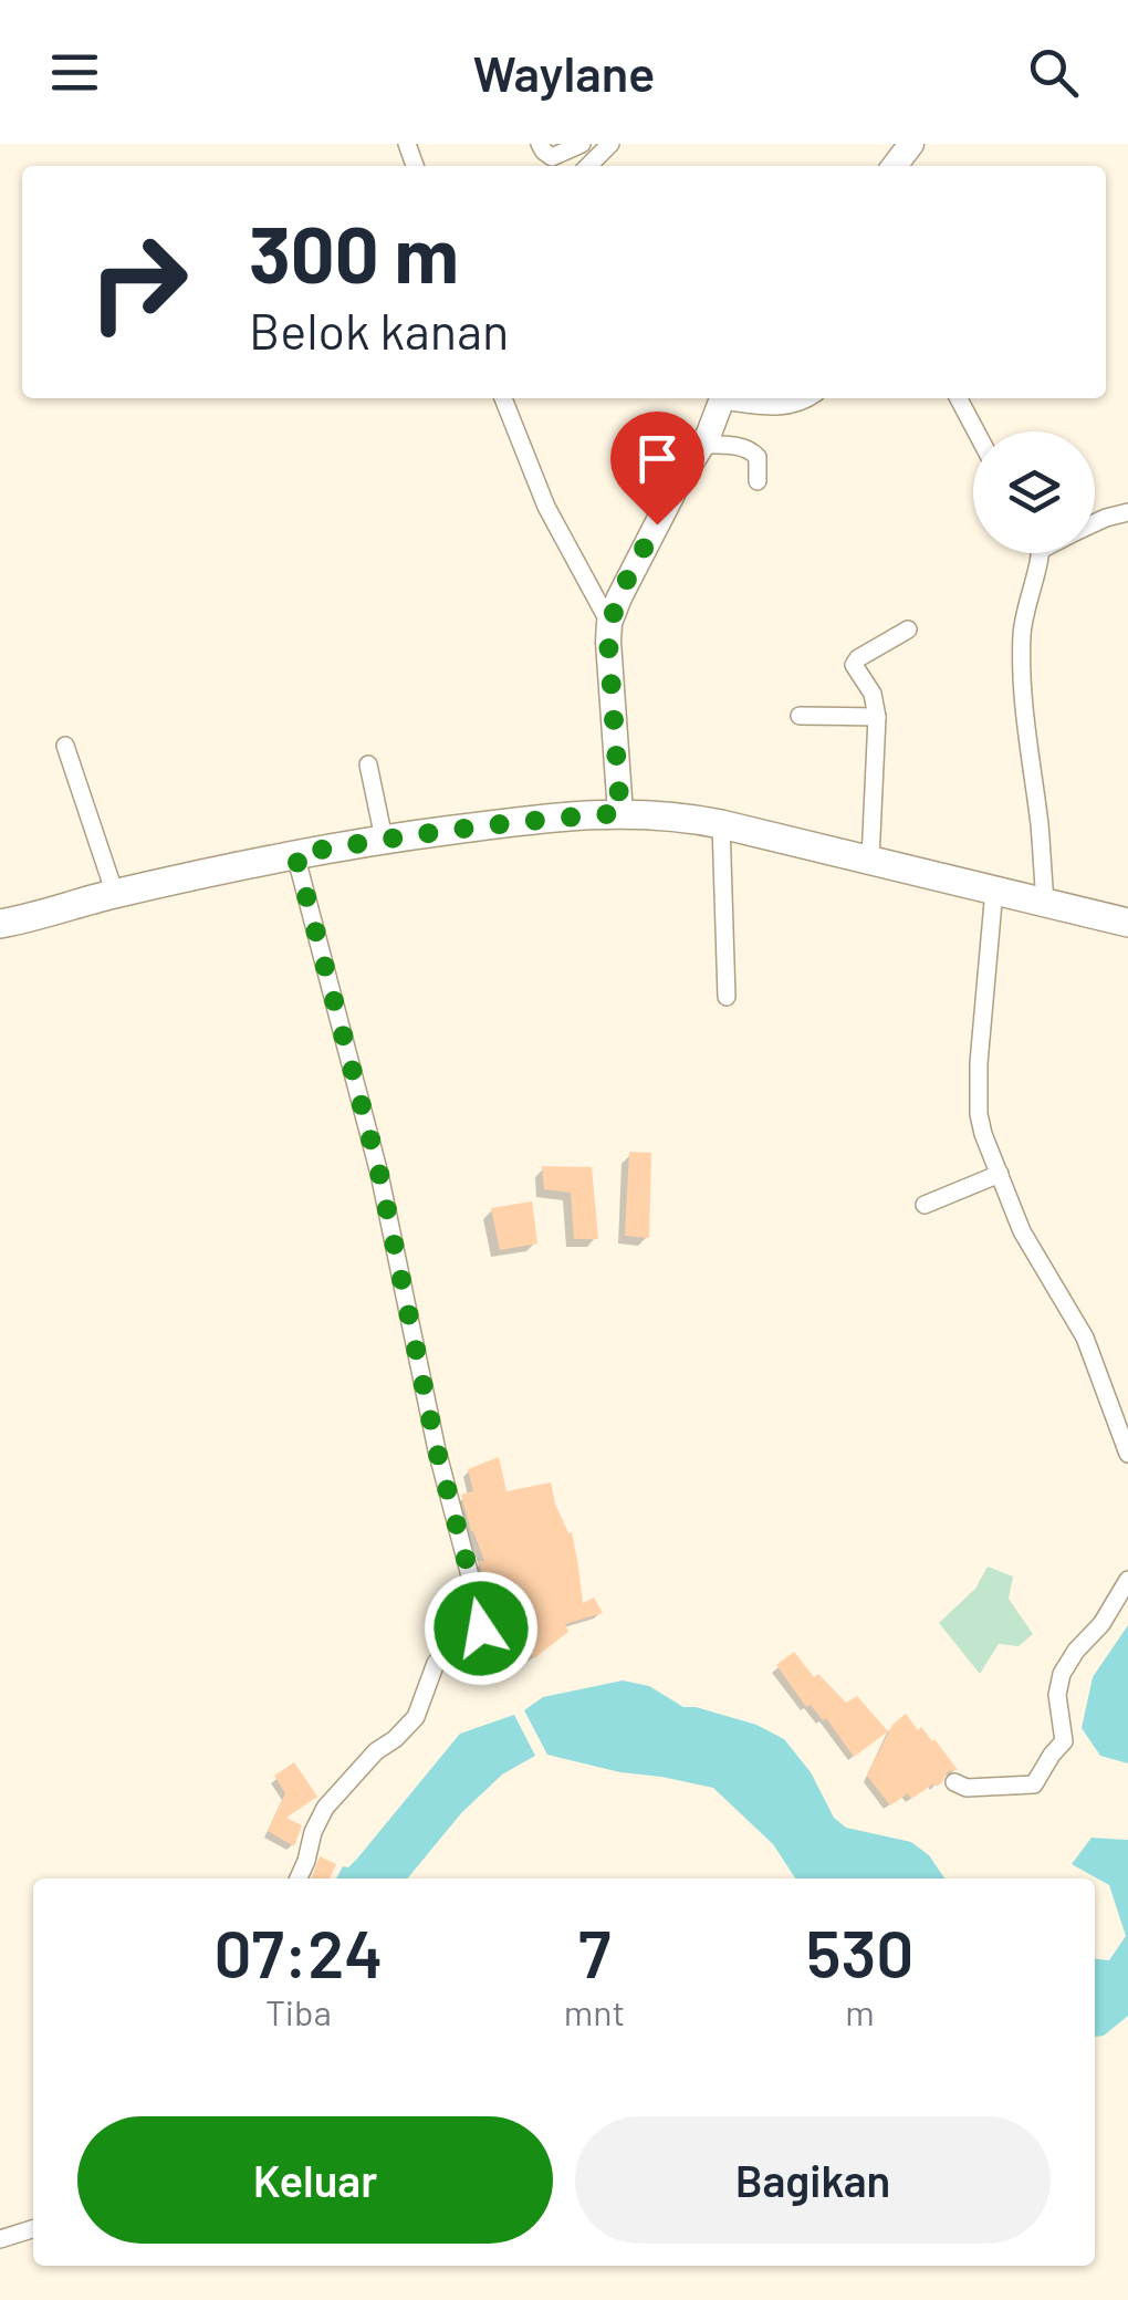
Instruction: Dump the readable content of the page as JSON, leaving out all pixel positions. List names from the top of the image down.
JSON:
{
  "page": {
    "header": "Waylane",
    "turn": ["300 m", "Belok kanan"],
    "eta": [
      "07:24",
      "Tiba",
      "7",
      "mnt",
      "530",
      "m"
    ],
    "buttons": ["Keluar", "Bagikan"]
  }
}
